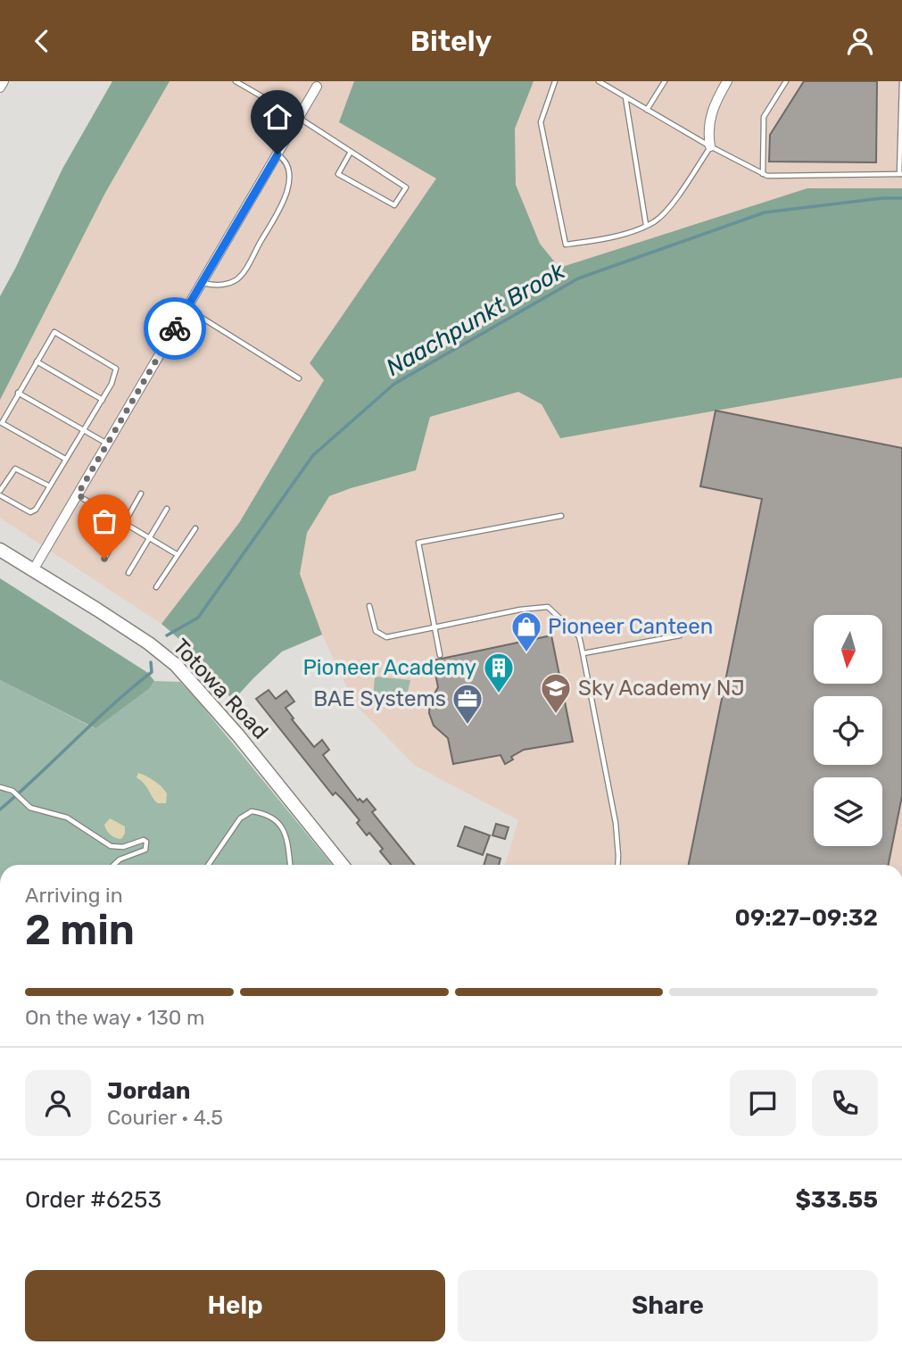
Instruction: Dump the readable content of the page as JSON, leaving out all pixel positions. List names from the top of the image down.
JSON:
{
  "streets": {
    "main road": ["Totowa Road"]
  },
  "water": ["Naachpunkt Brook"],
  "places": {
    "shop": ["Pioneer Canteen"],
    "building": ["Pioneer Academy"],
    "school or university": ["Sky Academy NJ"],
    "office": ["BAE Systems"]
  },
  "north": "bottom",
  "page": {
    "header": "Bitely",
    "heading": ["2 min", "Arriving in", "09:27–09:32"],
    "panel": [
      "Jordan",
      "Courier · 4.5",
      "Order #6253",
      "$33.55"
    ],
    "bar": "On the way · 130 m",
    "buttons": ["Help", "Share"]
  }
}
